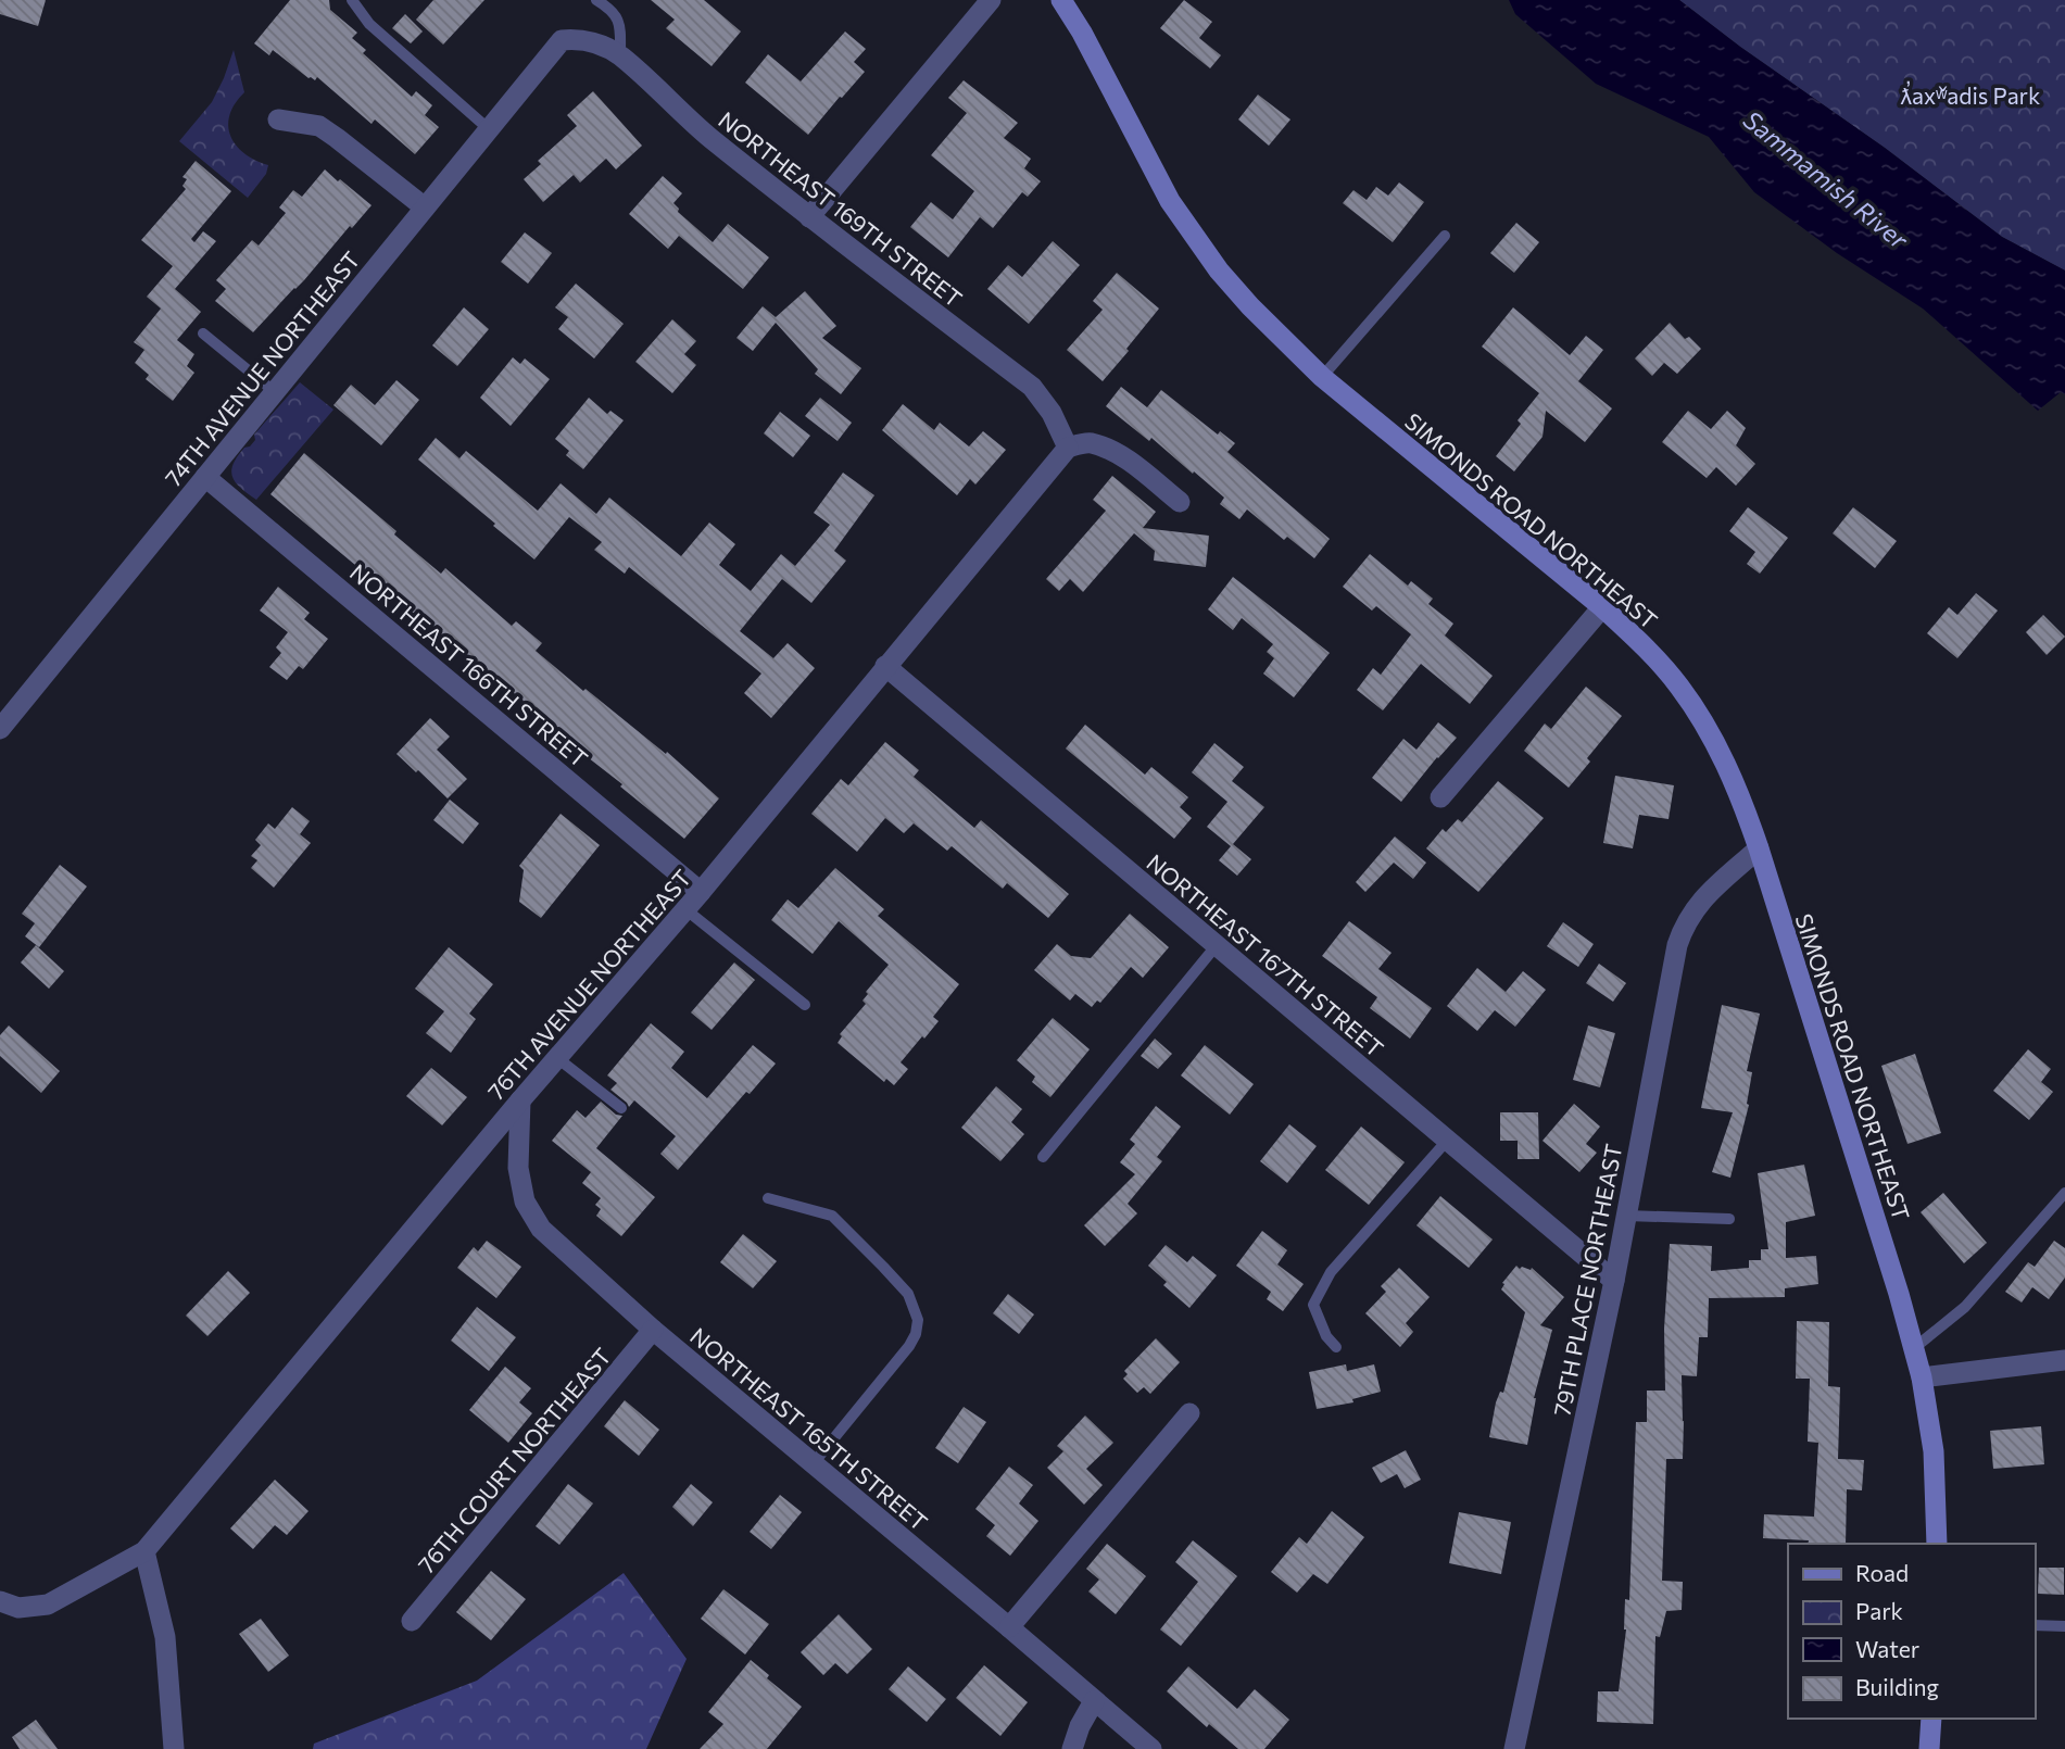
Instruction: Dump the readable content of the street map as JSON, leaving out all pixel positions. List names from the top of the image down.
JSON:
{
  "streets": {
    "main road": ["SIMONDS ROAD NORTHEAST"],
    "street": [
      "NORTHEAST 169TH STREET",
      "74TH AVENUE NORTHEAST",
      "NORTHEAST 166TH STREET",
      "NORTHEAST 167TH STREET",
      "76TH AVENUE NORTHEAST",
      "79TH PLACE NORTHEAST",
      "NORTHEAST 165TH STREET",
      "76TH COURT NORTHEAST"
    ]
  },
  "crossings": [
    ["NORTHEAST 169TH STREET", "74TH AVENUE NORTHEAST"],
    ["NORTHEAST 169TH STREET", "76TH AVENUE NORTHEAST"],
    ["74TH AVENUE NORTHEAST", "NORTHEAST 166TH STREET"],
    ["SIMONDS ROAD NORTHEAST", "79TH PLACE NORTHEAST"],
    ["NORTHEAST 166TH STREET", "76TH AVENUE NORTHEAST"],
    ["NORTHEAST 167TH STREET", "76TH AVENUE NORTHEAST"],
    ["NORTHEAST 167TH STREET", "79TH PLACE NORTHEAST"],
    ["76TH AVENUE NORTHEAST", "NORTHEAST 165TH STREET"],
    ["NORTHEAST 165TH STREET", "76TH COURT NORTHEAST"]
  ],
  "water": ["Sammamish River"],
  "parks": ["ƛ̕ax̌ʷadis Park"],
  "legend": [
    "Road",
    "Park",
    "Water",
    "Building"
  ]
}
